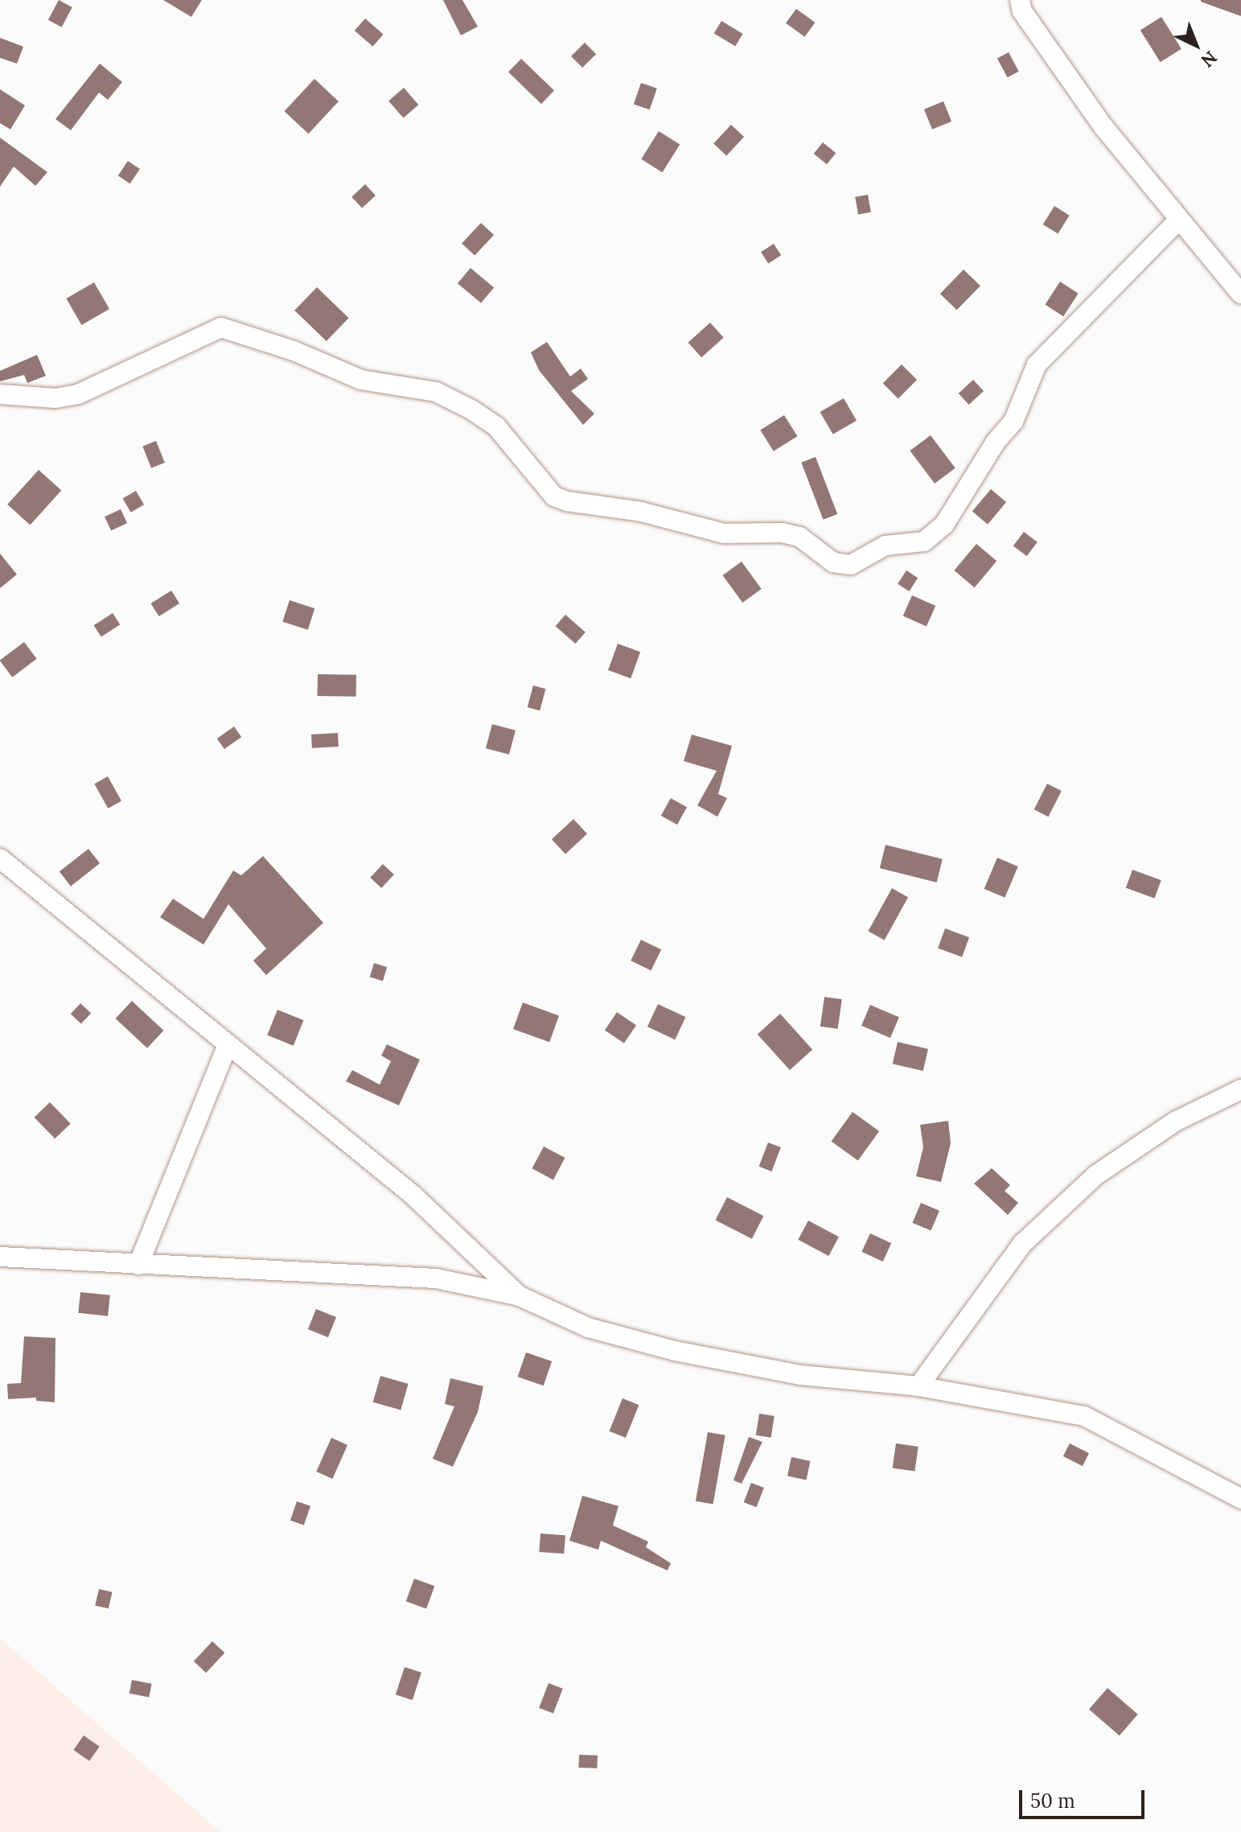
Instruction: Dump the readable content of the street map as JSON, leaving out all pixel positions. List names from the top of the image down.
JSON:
{
  "scale_bar": "50 m",
  "north": "bottom right"
}
